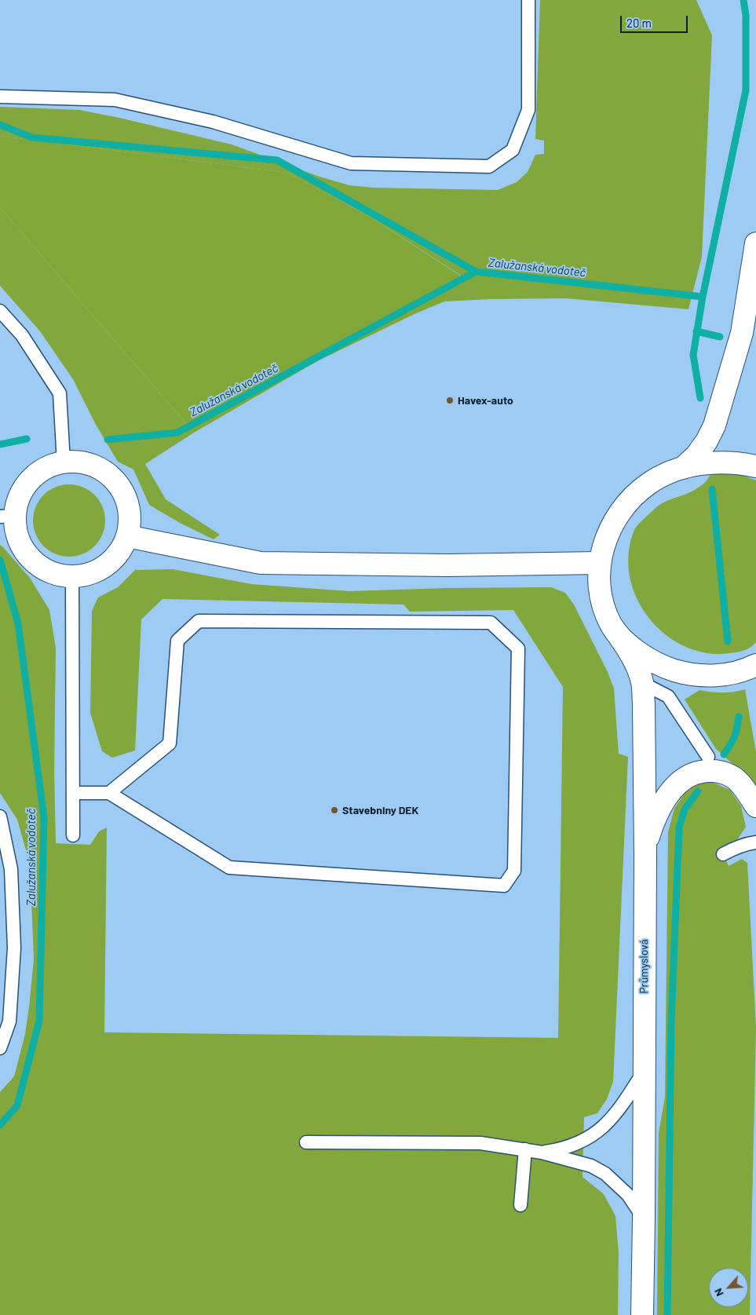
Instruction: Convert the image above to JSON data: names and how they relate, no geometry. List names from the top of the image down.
{
  "streets": {
    "main road": ["Průmyslová"]
  },
  "water": ["Zalužanská vodoteč"],
  "places": ["Havex-auto", "Stavebniny DEK"],
  "scale_bar": "20 m",
  "north": "bottom left"
}
